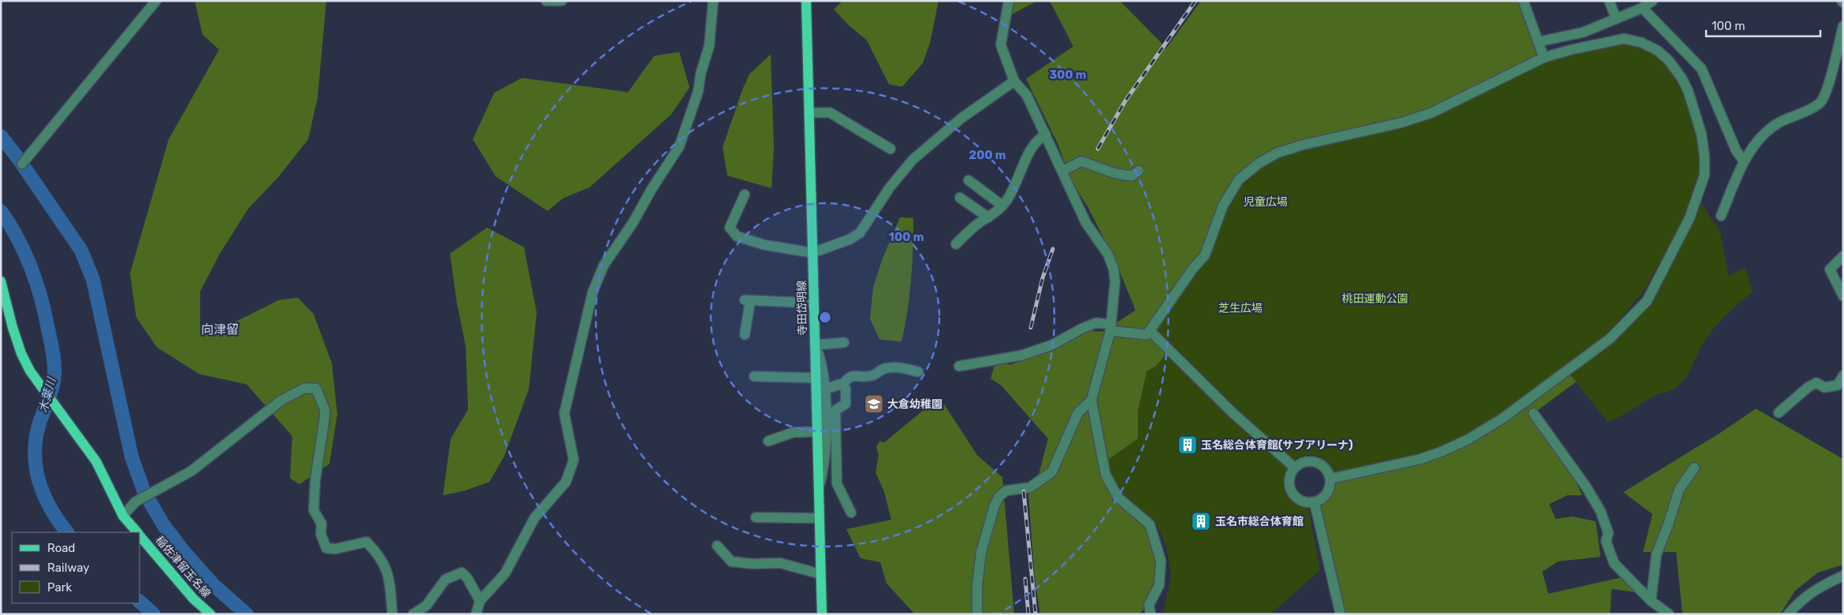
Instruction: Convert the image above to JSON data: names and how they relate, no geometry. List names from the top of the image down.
{
  "streets": {
    "main road": ["寺田岱明線", "稲佐津留玉名線"]
  },
  "districts": ["向津留"],
  "water": ["木葉川"],
  "parks": ["児童広場", "桃田運動公園", "芝生広場"],
  "places": {
    "school or university": ["大倉幼稚園"],
    "building": ["玉名総合体育館(サブアリーナ)", "玉名市総合体育館"]
  },
  "legend": ["Road", "Railway", "Park"],
  "scale_bar": "100 m",
  "rings": ["300 m", "200 m", "100 m"]
}
